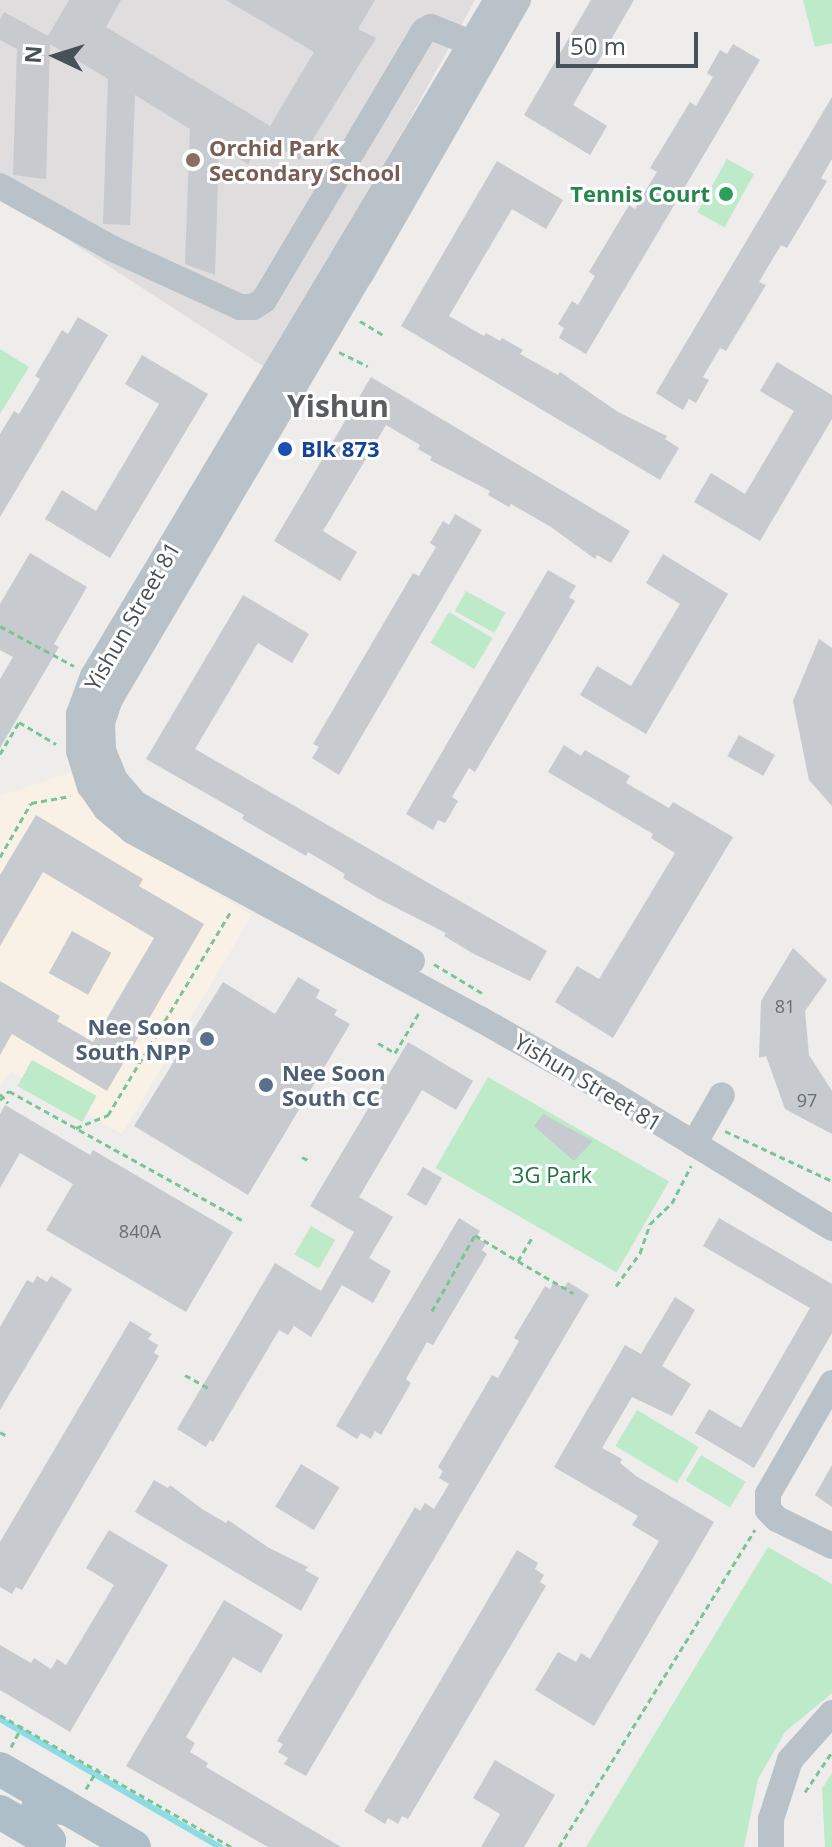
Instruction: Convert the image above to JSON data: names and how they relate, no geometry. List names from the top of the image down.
{
  "streets": {
    "street": ["Yishun Street 81"]
  },
  "districts": ["Yishun"],
  "parks": ["3G Park"],
  "places": [
    "Orchid Park Secondary School",
    "Tennis Court",
    "Blk 873",
    "Nee Soon South NPP",
    "Nee Soon South CC"
  ],
  "house_numbers": ["81", "97", "840A"],
  "scale_bar": "50 m",
  "north": "left"
}
